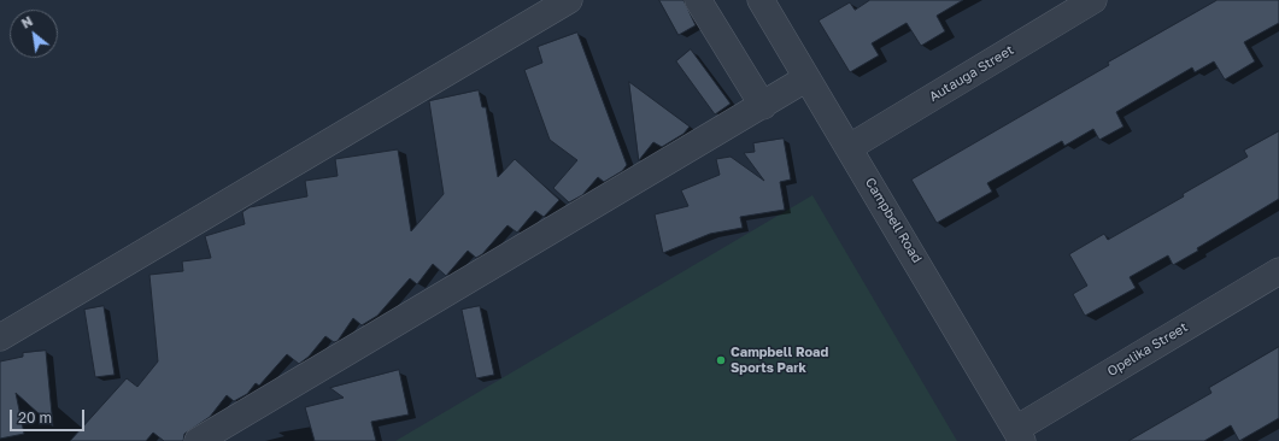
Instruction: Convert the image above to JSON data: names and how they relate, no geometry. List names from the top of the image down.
{
  "streets": {
    "street": ["Autauga Street", "Campbell Road", "Opelika Street"]
  },
  "crossings": [
    ["Autauga Street", "Campbell Road"],
    ["Campbell Road", "Opelika Street"]
  ],
  "places": ["Campbell Road Sports Park"],
  "scale_bar": "20 m",
  "north": "top left"
}
